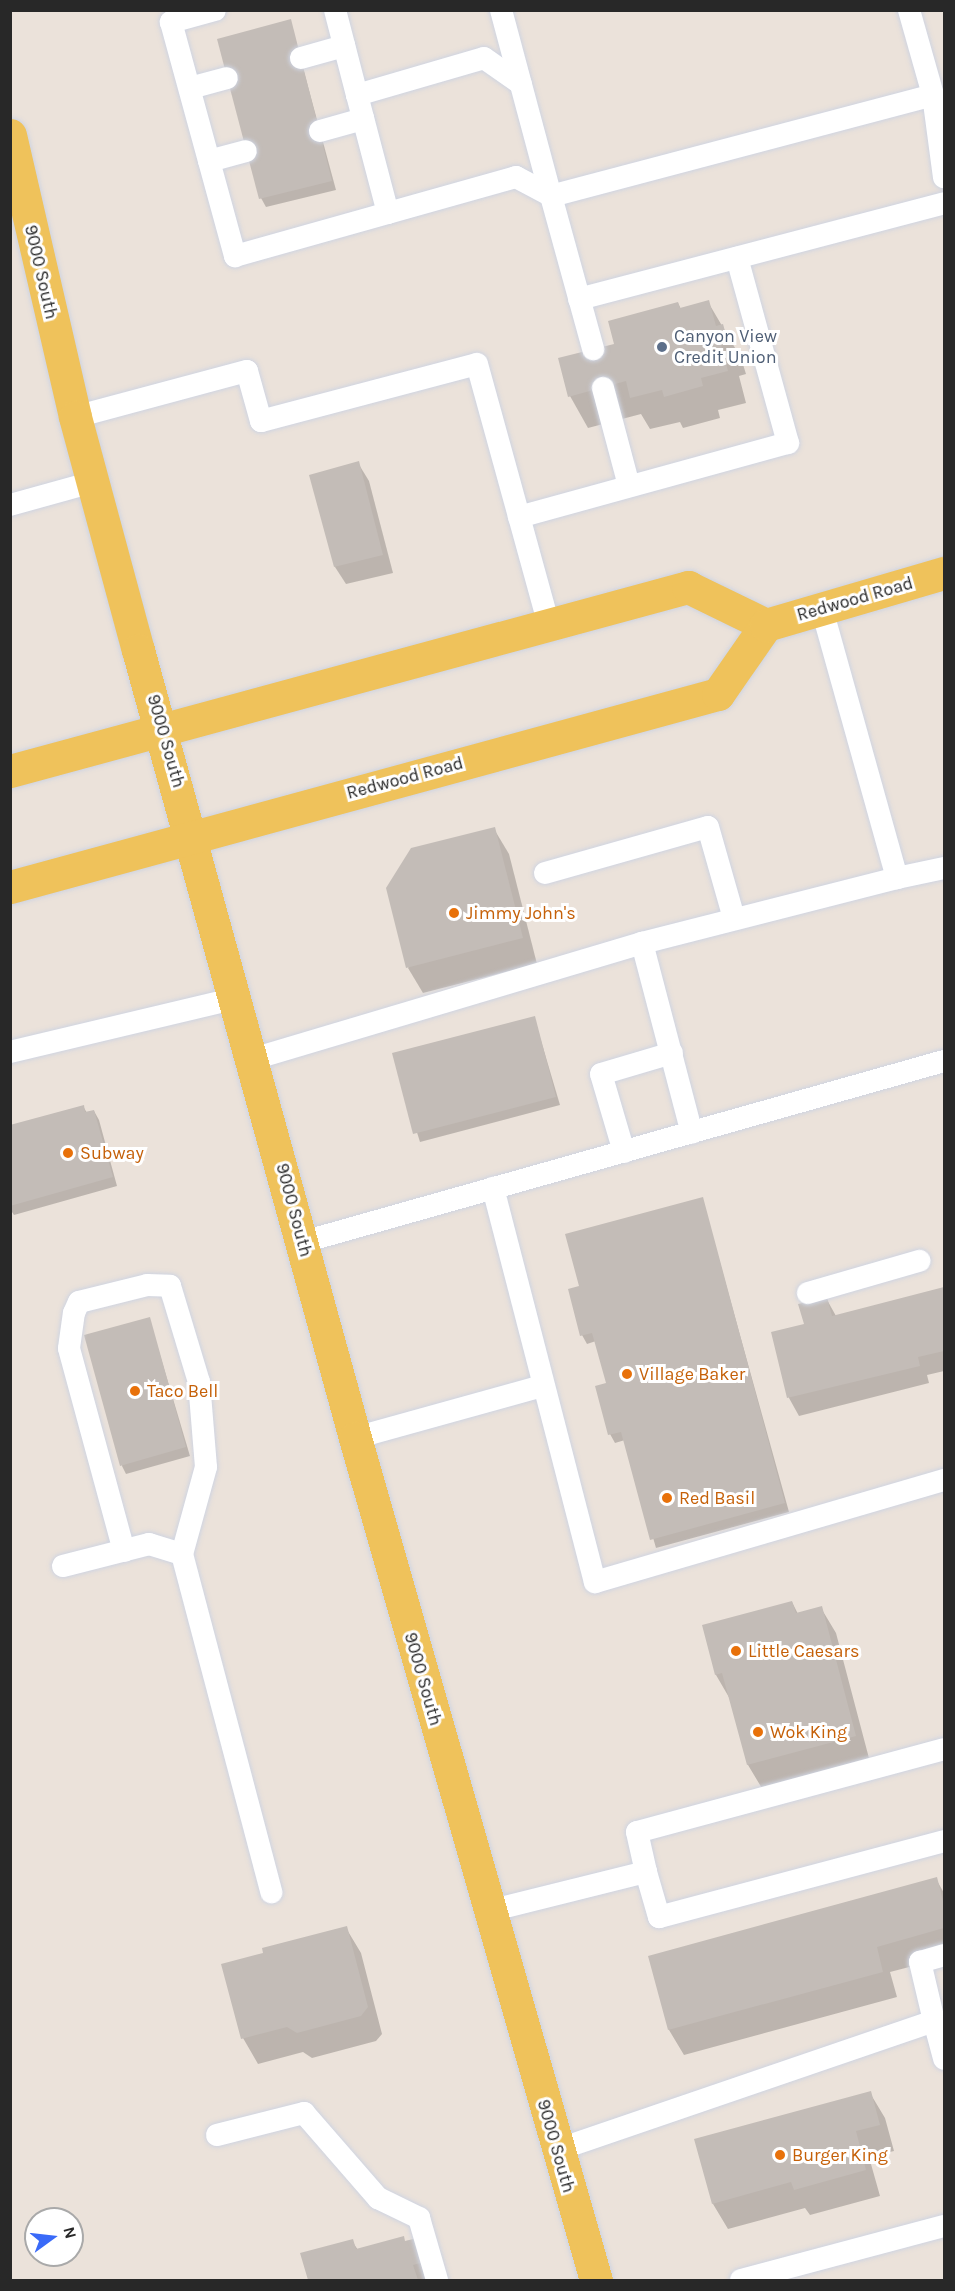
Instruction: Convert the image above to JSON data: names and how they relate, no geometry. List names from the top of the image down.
{
  "streets": {
    "main road": ["9000 South", "Redwood Road"]
  },
  "crossings": [
    ["9000 South", "Redwood Road"]
  ],
  "places": [
    "Canyon View Credit Union",
    "Jimmy John's",
    "Subway",
    "Village Baker",
    "Taco Bell",
    "Red Basil",
    "Little Caesars",
    "Wok King",
    "Burger King"
  ],
  "north": "right"
}
